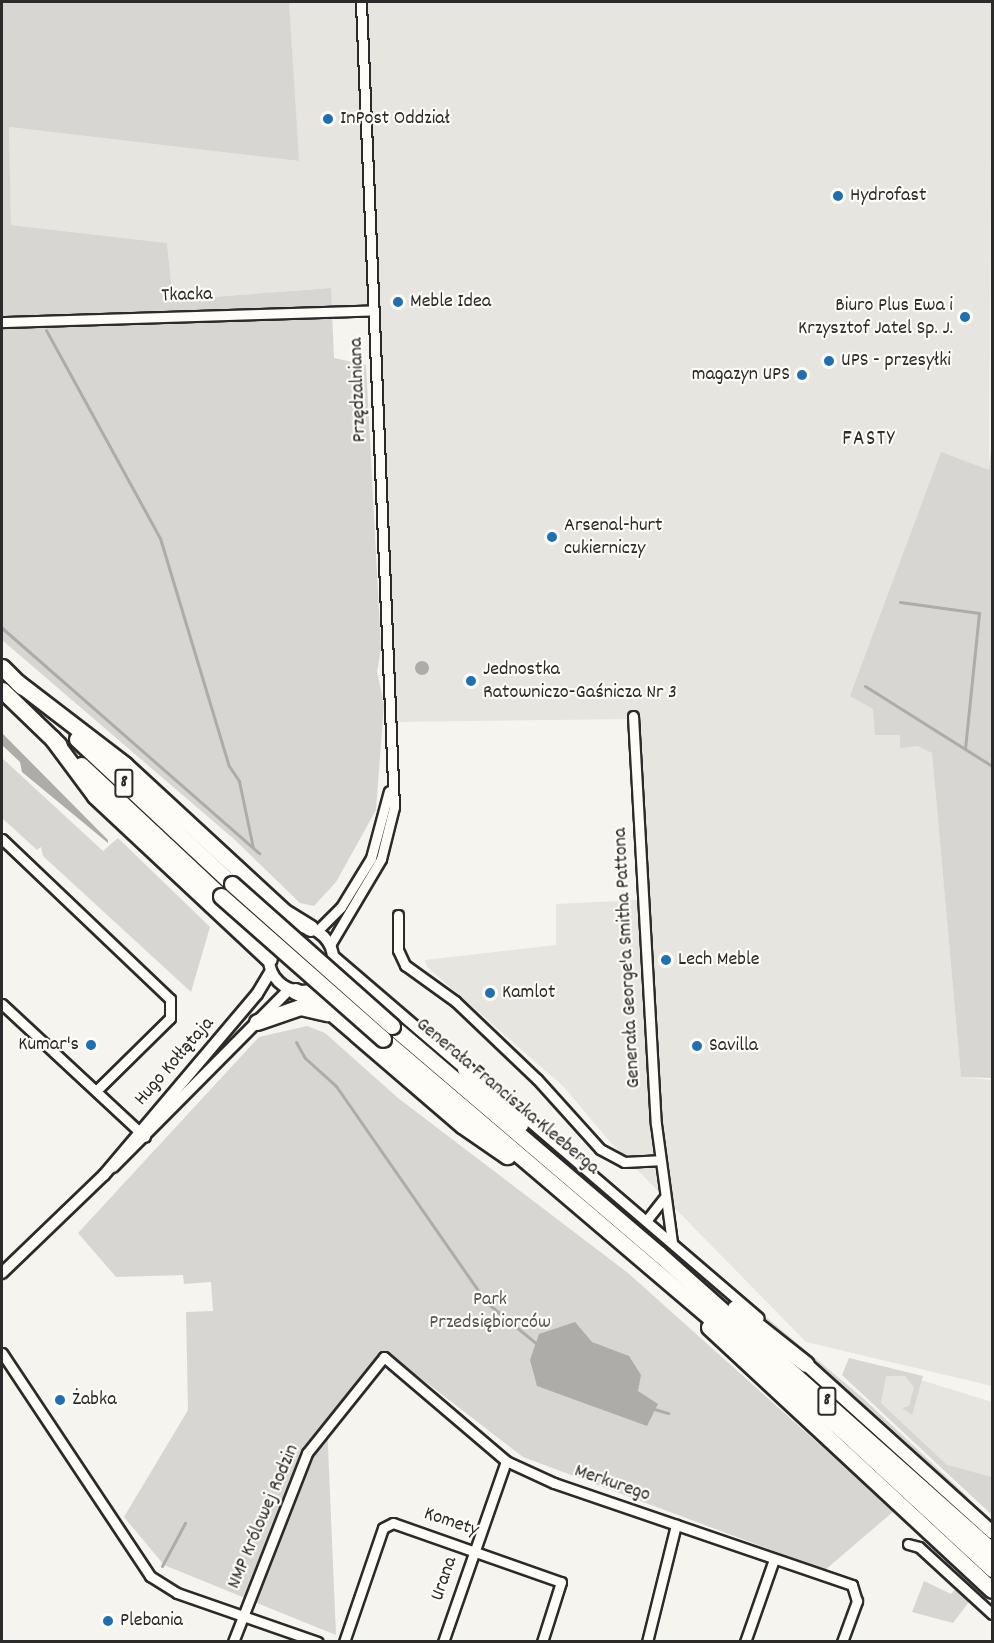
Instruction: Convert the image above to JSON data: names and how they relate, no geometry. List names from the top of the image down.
{
  "streets": {
    "highway": ["8", "Generała Franciszka Kleeberga"],
    "street": [
      "Tkacka",
      "Przędzalniana",
      "Generała George'a Smitha Pattona",
      "Hugo Kołłątaja",
      "Merkurego",
      "NMP Królowej Rodzin",
      "Komety",
      "Urana"
    ]
  },
  "crossings": [
    ["Tkacka", "Przędzalniana"],
    ["Przędzalniana", "Hugo Kołłątaja"],
    ["Merkurego", "NMP Królowej Rodzin"],
    ["Merkurego", "Urana"],
    ["Komety", "Urana"]
  ],
  "districts": ["FASTY"],
  "parks": ["Park Przedsiębiorców"],
  "places": [
    "InPost Oddział",
    "Hydrofast",
    "Meble Idea",
    "Biuro Plus Ewa i Krzysztof Jatel Sp. J.",
    "UPS - przesyłki",
    "magazyn UPS",
    "Arsenal-hurt cukierniczy",
    "Jednostka Ratowniczo-Gaśnicza Nr 3",
    "Lech Meble",
    "Kamlot",
    "Kumar's",
    "Savilla",
    "Żabka",
    "Plebania"
  ]
}
